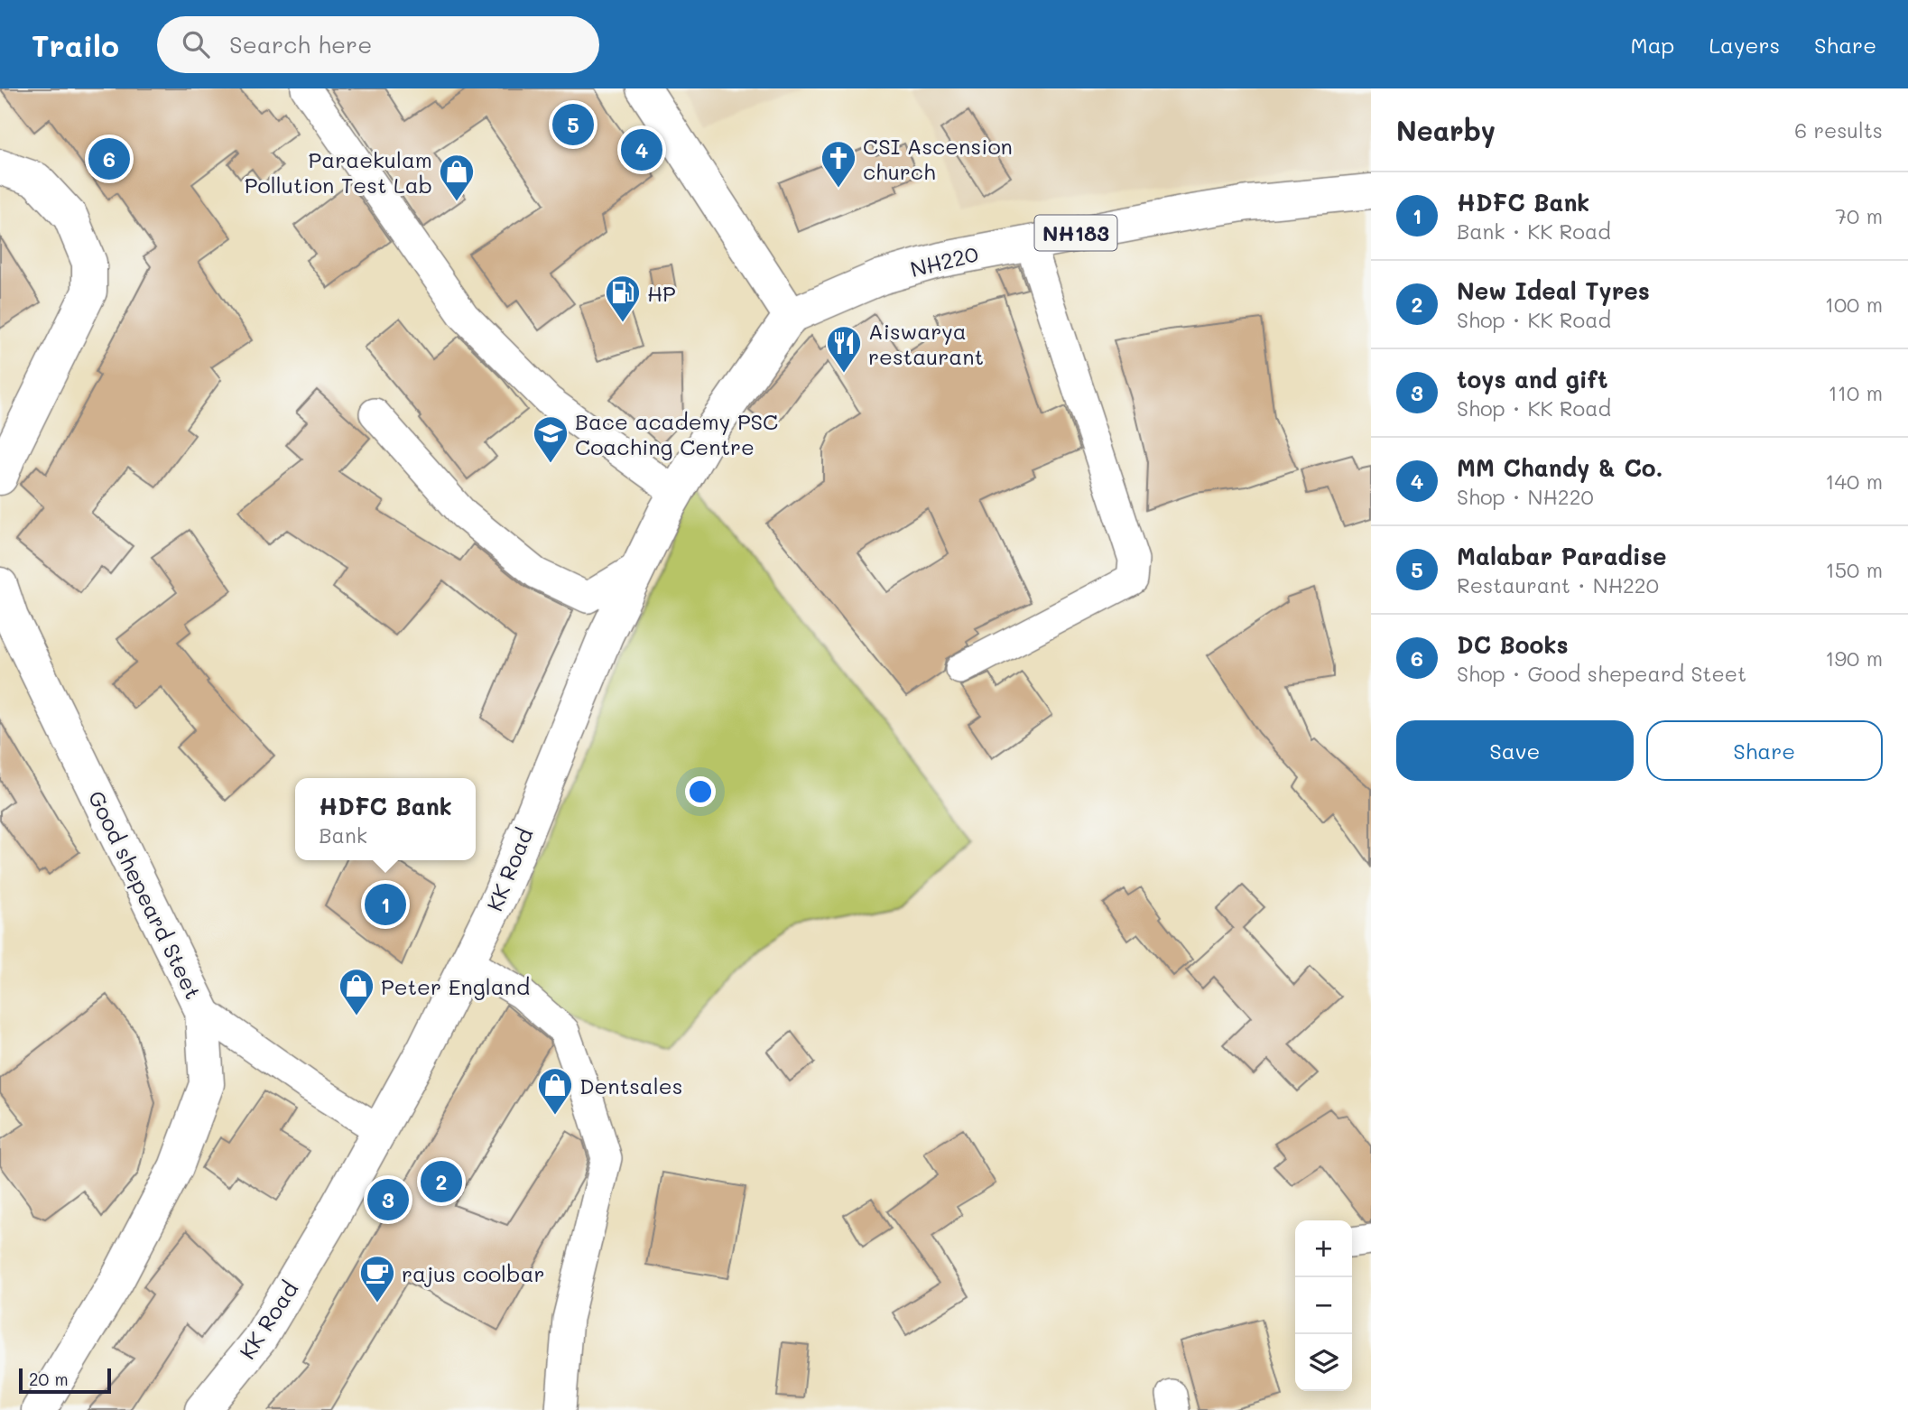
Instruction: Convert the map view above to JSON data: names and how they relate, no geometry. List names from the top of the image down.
{
  "streets": {
    "main road": [
      "NH183",
      "NH220",
      "KK Road",
      "Good shepeard Steet"
    ]
  },
  "crossings": [
    ["NH220", "KK Road"]
  ],
  "places": {
    "church": ["CSI Ascension church"],
    "shop": ["Paraekulam Pollution Test Lab", "Peter England", "Dentsales"],
    "fuel station": ["HP"],
    "restaurant": ["Aiswarya restaurant"],
    "school or university": ["Bace academy PSC Coaching Centre"],
    "cafe": ["rajus coolbar"]
  },
  "scale_bar": "20 m",
  "page": {
    "header": "Trailo",
    "search": "Search here",
    "nav": ["Map", "Layers", "Share"],
    "heading": ["Nearby", "6 results"],
    "pins": [
      "5",
      "4",
      "6",
      "1",
      "2",
      "3"
    ],
    "list": [
      {
        "mark": "1",
        "name": "HDFC Bank",
        "note": "Bank · KK Road",
        "value": "70 m"
      },
      {
        "mark": "2",
        "name": "New Ideal Tyres",
        "note": "Shop · KK Road",
        "value": "100 m"
      },
      {
        "mark": "3",
        "name": "toys and gift",
        "note": "Shop · KK Road",
        "value": "110 m"
      },
      {
        "mark": "4",
        "name": "MM Chandy & Co.",
        "note": "Shop · NH220",
        "value": "140 m"
      },
      {
        "mark": "5",
        "name": "Malabar Paradise",
        "note": "Restaurant · NH220",
        "value": "150 m"
      },
      {
        "mark": "6",
        "name": "DC Books",
        "note": "Shop · Good shepeard Steet",
        "value": "190 m"
      }
    ],
    "buttons": ["Save", "Share"],
    "popup": ["HDFC Bank", "Bank"],
    "map_buttons": ["+", "−"],
    "scale": "20 m"
  }
}
